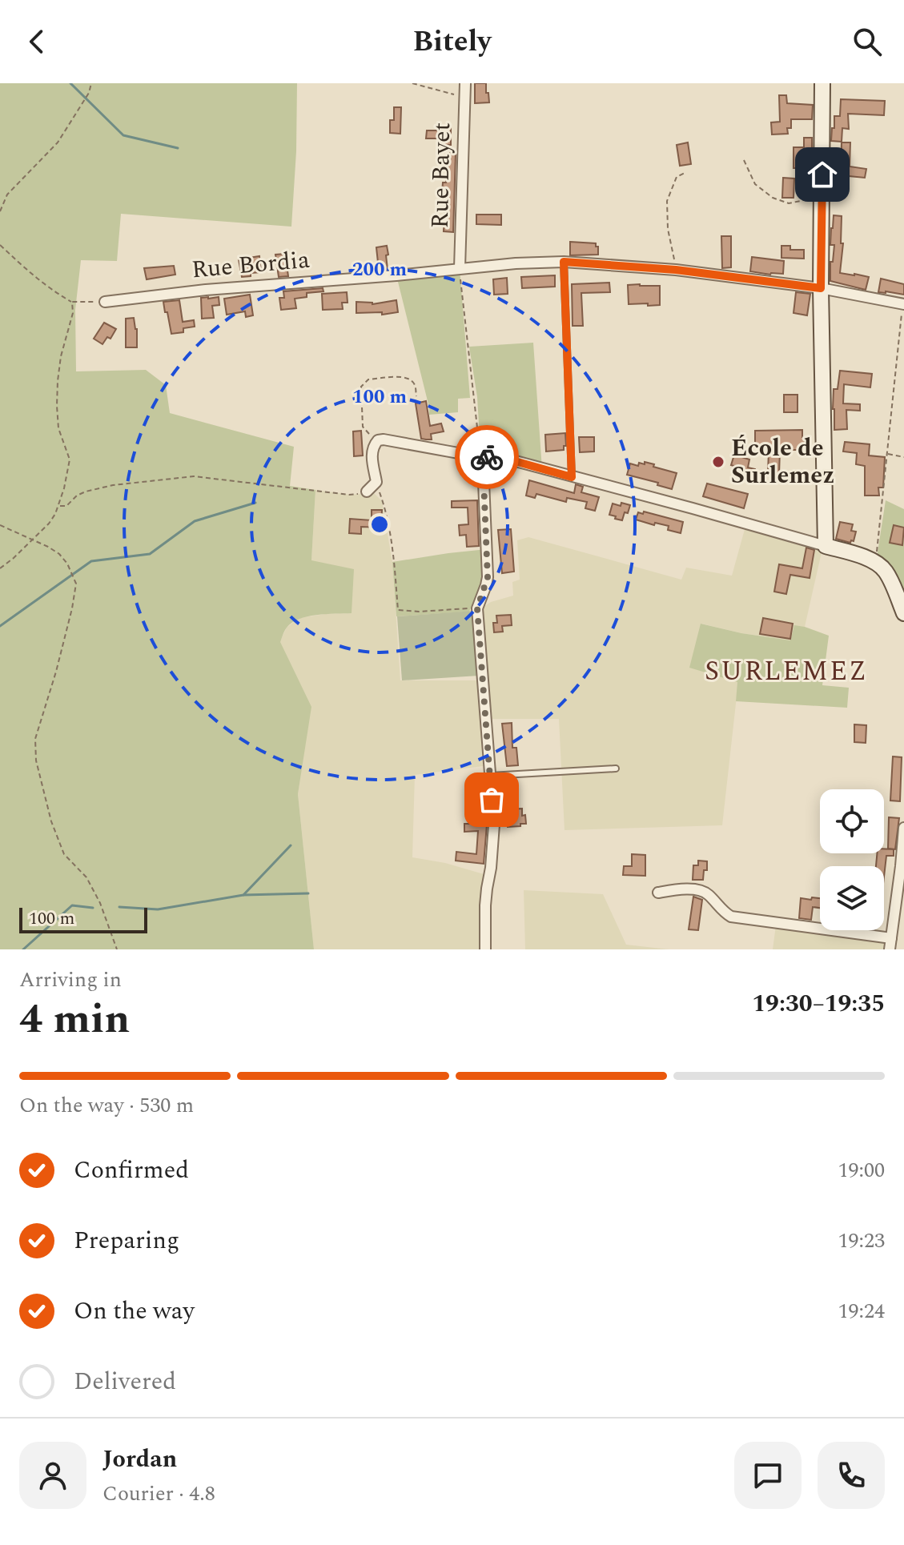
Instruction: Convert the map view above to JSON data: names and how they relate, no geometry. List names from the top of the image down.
{
  "streets": {
    "street": ["Rue Bayet", "Rue Bordia"]
  },
  "crossings": [
    ["Rue Bayet", "Rue Bordia"]
  ],
  "districts": ["SURLEMEZ"],
  "places": ["École de Surlemez"],
  "scale_bar": "100 m",
  "page": {
    "header": "Bitely",
    "scale": "100 m",
    "heading": ["4 min", "Arriving in", "19:30–19:35"],
    "panel": ["Jordan", "Courier · 4.8"],
    "bar": "On the way · 530 m",
    "list": [
      ["Confirmed", "19:00"],
      ["Preparing", "19:23"],
      ["On the way", "19:24"],
      "Delivered"
    ]
  },
  "rings": ["200 m", "100 m"]
}
